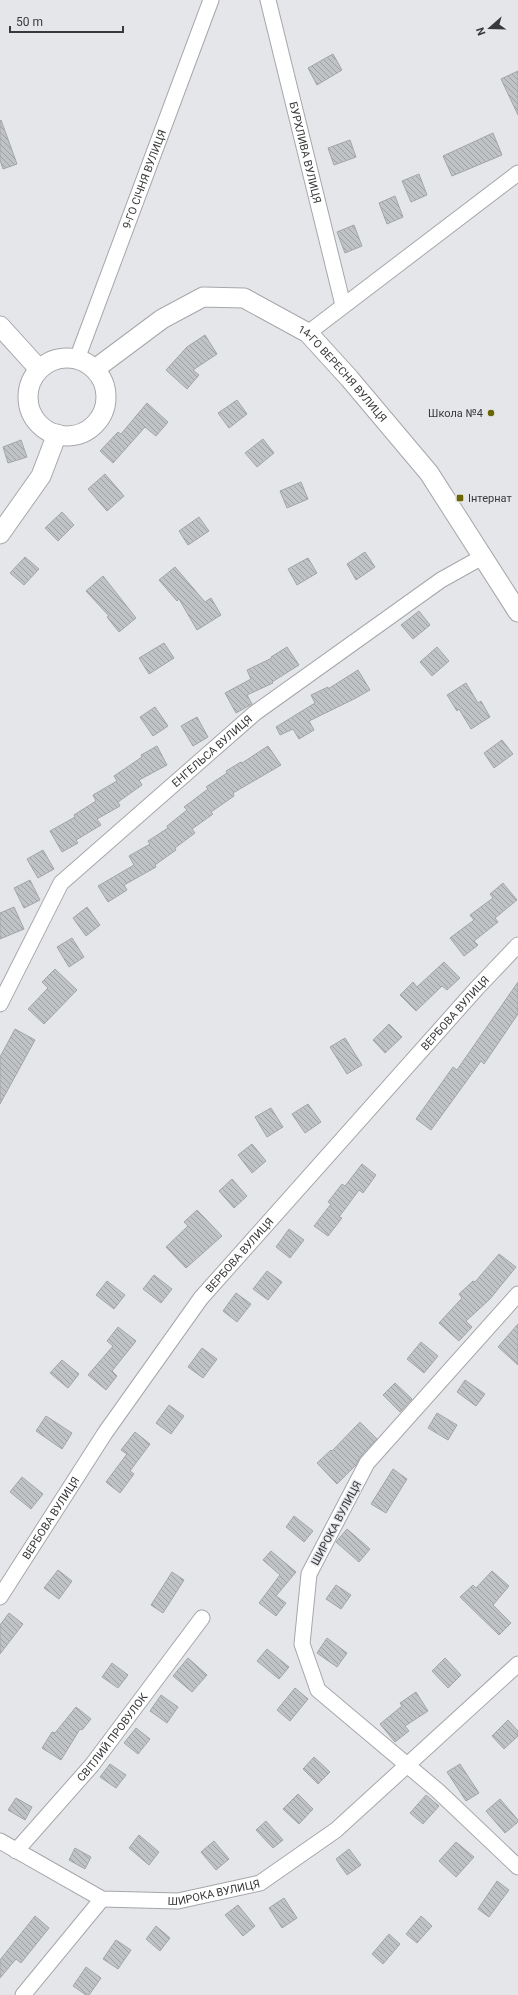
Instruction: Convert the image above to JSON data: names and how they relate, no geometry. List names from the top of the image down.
{
  "streets": {
    "street": [
      "БУРХЛИВА ВУЛИЦЯ",
      "9-ГО СІЧНЯ ВУЛИЦЯ",
      "14-ГО ВЕРЕСНЯ ВУЛИЦЯ",
      "ЕНГЕЛЬСА ВУЛИЦЯ",
      "ВЕРБОВА ВУЛИЦЯ",
      "ШИРОКА ВУЛИЦЯ",
      "СВІТЛИЙ ПРОВУЛОК"
    ]
  },
  "crossings": [
    ["9-ГО СІЧНЯ ВУЛИЦЯ", "14-ГО ВЕРЕСНЯ ВУЛИЦЯ"],
    ["14-ГО ВЕРЕСНЯ ВУЛИЦЯ", "ЕНГЕЛЬСА ВУЛИЦЯ"]
  ],
  "places": {
    "other": ["Школа №4"],
    "transit": ["Інтернат"]
  },
  "scale_bar": "50 m",
  "north": "left"
}
